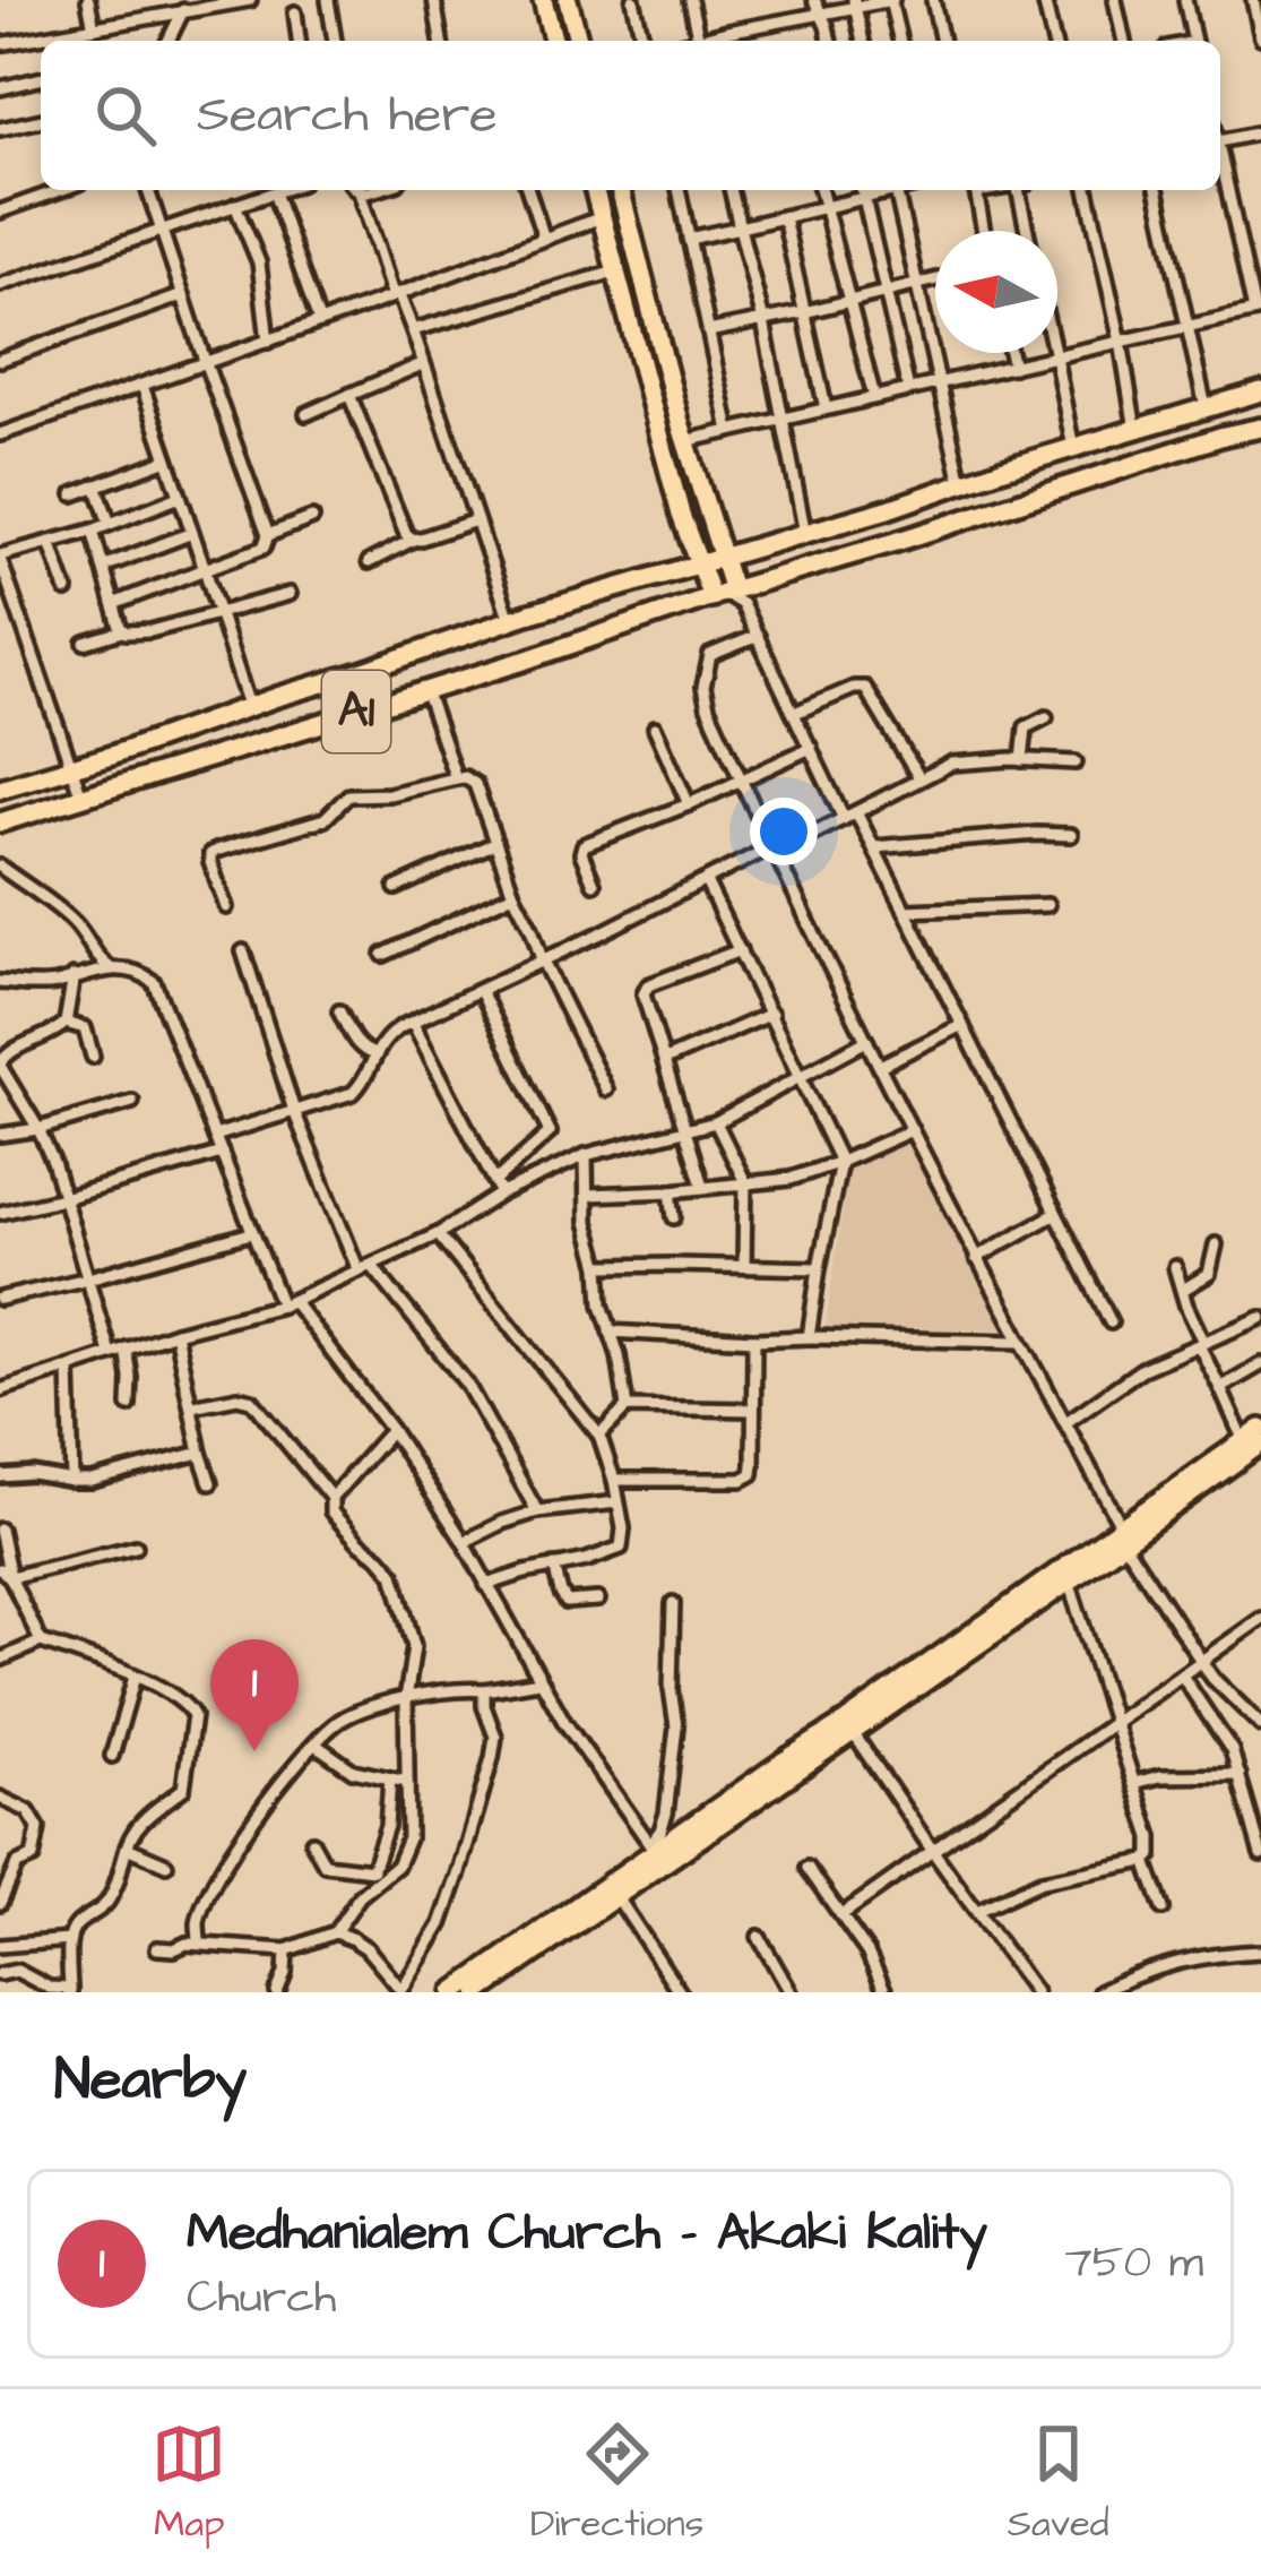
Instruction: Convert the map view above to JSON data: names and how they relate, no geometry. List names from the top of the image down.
{
  "streets": {
    "main road": ["A1"]
  },
  "north": "left",
  "page": {
    "search": "Search here",
    "pins": "1",
    "heading": "Nearby",
    "list": [
      {
        "mark": "1",
        "name": "Medhanialem Church - Akaki Kality",
        "note": "Church",
        "value": "750 m"
      }
    ],
    "nav": ["Map", "Directions", "Saved"]
  }
}
